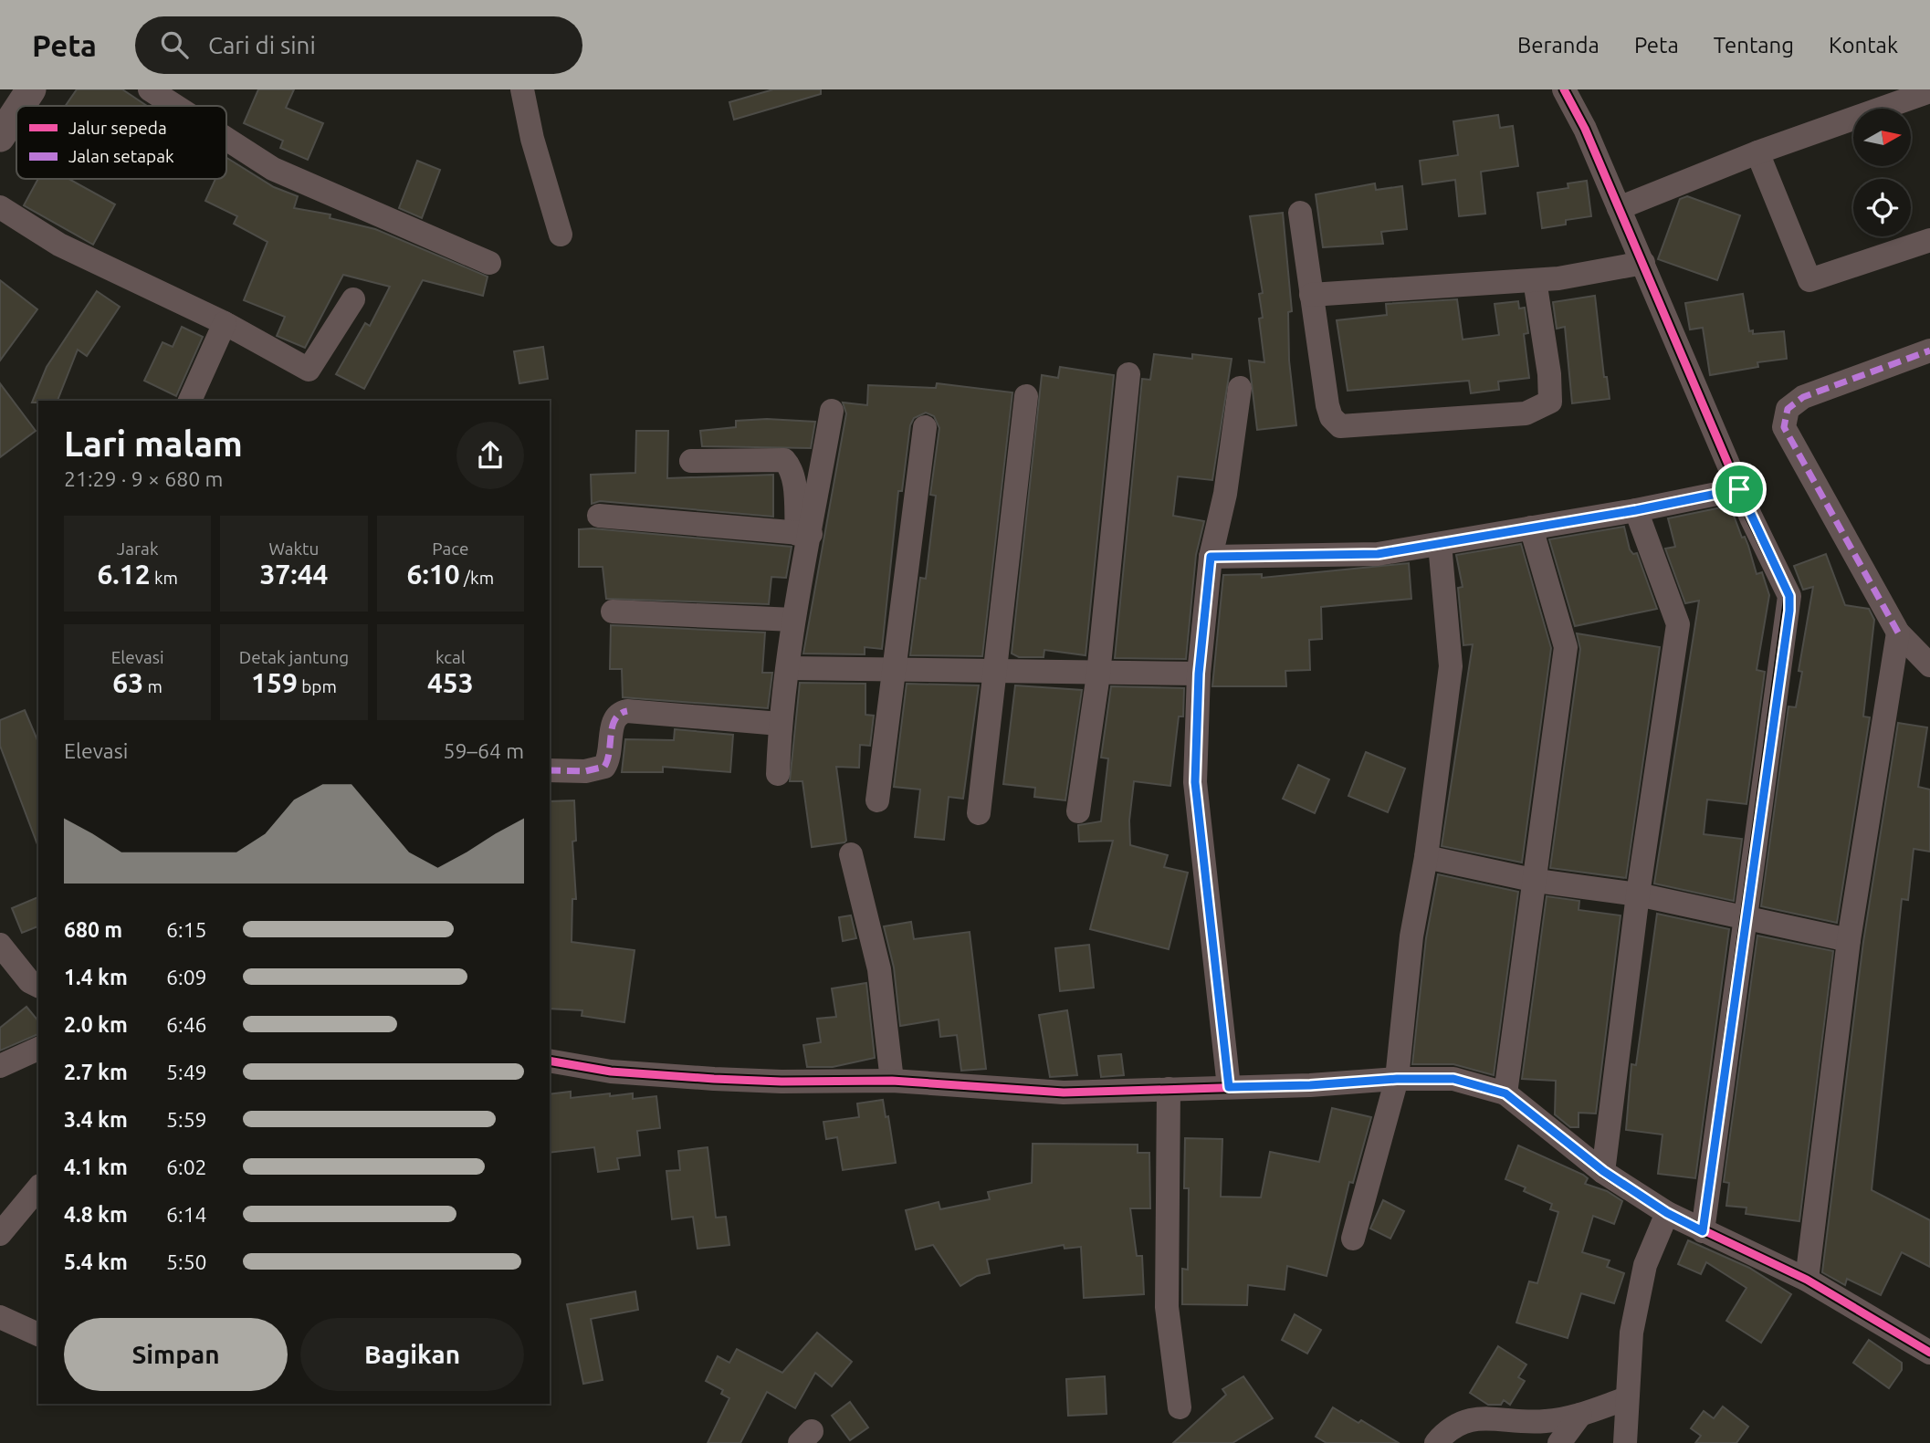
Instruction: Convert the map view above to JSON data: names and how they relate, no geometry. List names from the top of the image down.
{
  "legend": ["Jalur sepeda", "Jalan setapak"],
  "north": "right",
  "page": {
    "header": "Peta",
    "search": "Cari di sini",
    "nav": [
      "Beranda",
      "Peta",
      "Tentang",
      "Kontak"
    ],
    "heading": ["Lari malam", "21:29 · 9 × 680 m"],
    "stats": [
      ["Jarak", "6.12 km"],
      ["Waktu", "37:44"],
      ["Pace", "6:10 /km"],
      ["Elevasi", "63 m"],
      ["Detak jantung", "159 bpm"],
      ["kcal", "453"]
    ],
    "chart": ["Elevasi", "59–64 m"],
    "list": [
      {
        "name": "680 m",
        "note": "6:15"
      },
      {
        "name": "1.4 km",
        "note": "6:09"
      },
      {
        "name": "2.0 km",
        "note": "6:46"
      },
      {
        "name": "2.7 km",
        "note": "5:49"
      },
      {
        "name": "3.4 km",
        "note": "5:59"
      },
      {
        "name": "4.1 km",
        "note": "6:02"
      },
      {
        "name": "4.8 km",
        "note": "6:14"
      },
      {
        "name": "5.4 km",
        "note": "5:50"
      }
    ],
    "buttons": ["Simpan", "Bagikan"]
  }
}
